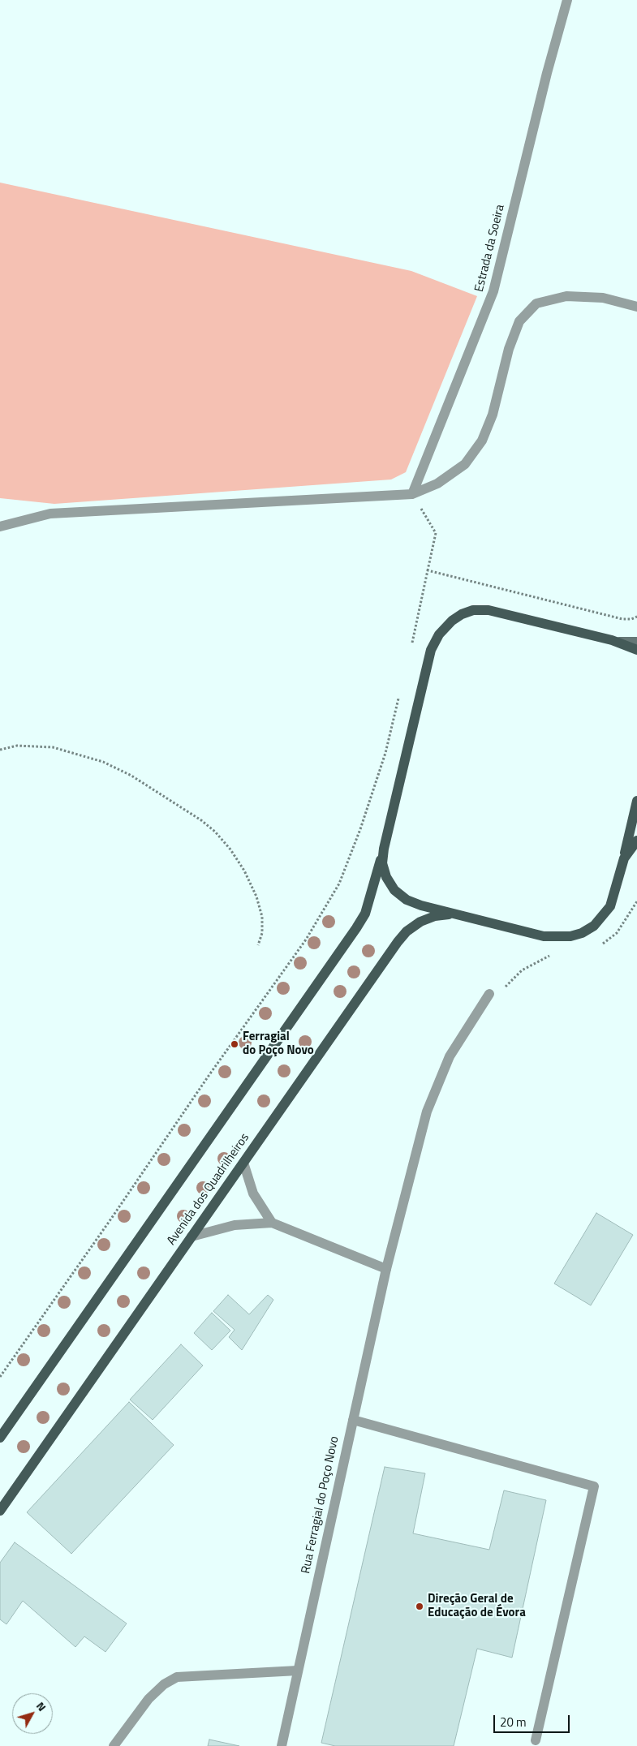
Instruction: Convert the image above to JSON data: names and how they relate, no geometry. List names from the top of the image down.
{
  "streets": {
    "main road": ["Avenida dos Quadrilheiros"],
    "street": ["Estrada da Soeira", "Rua Ferragial do Poço Novo"]
  },
  "places": ["Ferragial do Poço Novo", "Direção Geral de Educação de Évora"],
  "scale_bar": "20 m",
  "north": "top right"
}
